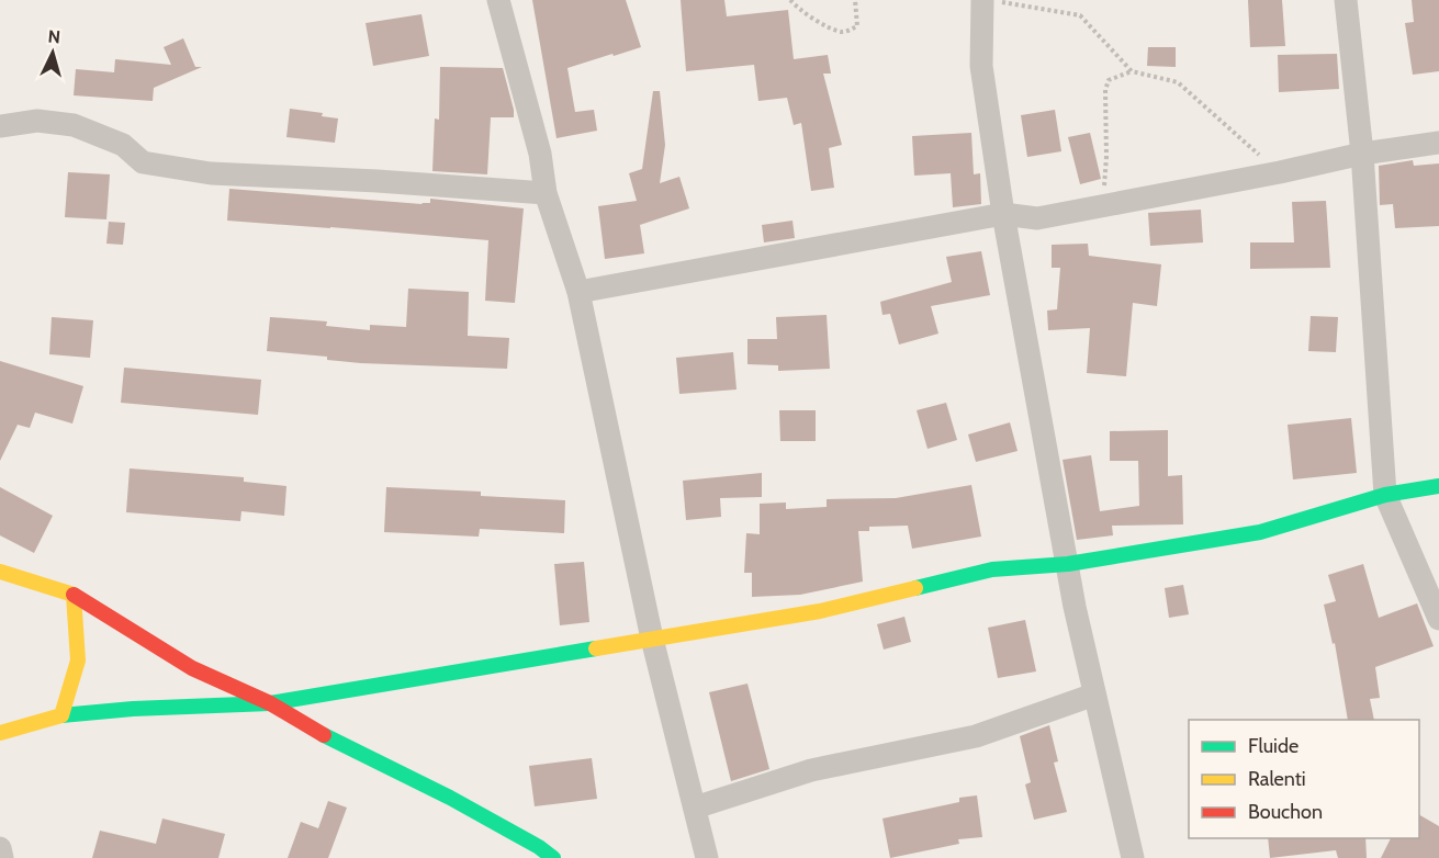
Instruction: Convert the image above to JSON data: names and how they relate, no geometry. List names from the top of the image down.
{
  "legend": ["Fluide", "Ralenti", "Bouchon"],
  "north": "top"
}
